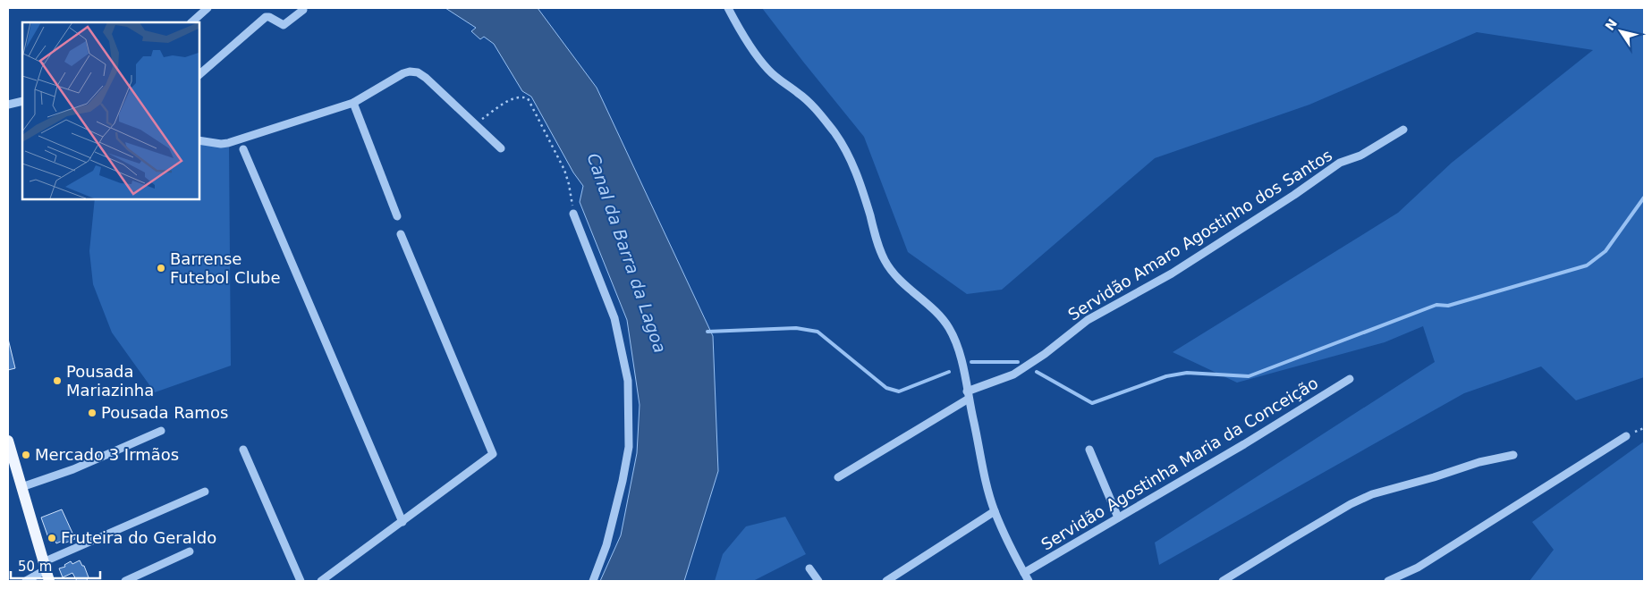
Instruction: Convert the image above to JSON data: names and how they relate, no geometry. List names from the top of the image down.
{
  "streets": {
    "street": ["Servidão Amaro Agostinho dos Santos", "Servidão Agostinha Maria da Conceição"]
  },
  "water": ["Canal da Barra da Lagoa"],
  "places": [
    "Barrense Futebol Clube",
    "Pousada Mariazinha",
    "Pousada Ramos",
    "Mercado 3 Irmãos",
    "Fruteira do Geraldo"
  ],
  "scale_bar": "50 m",
  "north": "top left"
}
